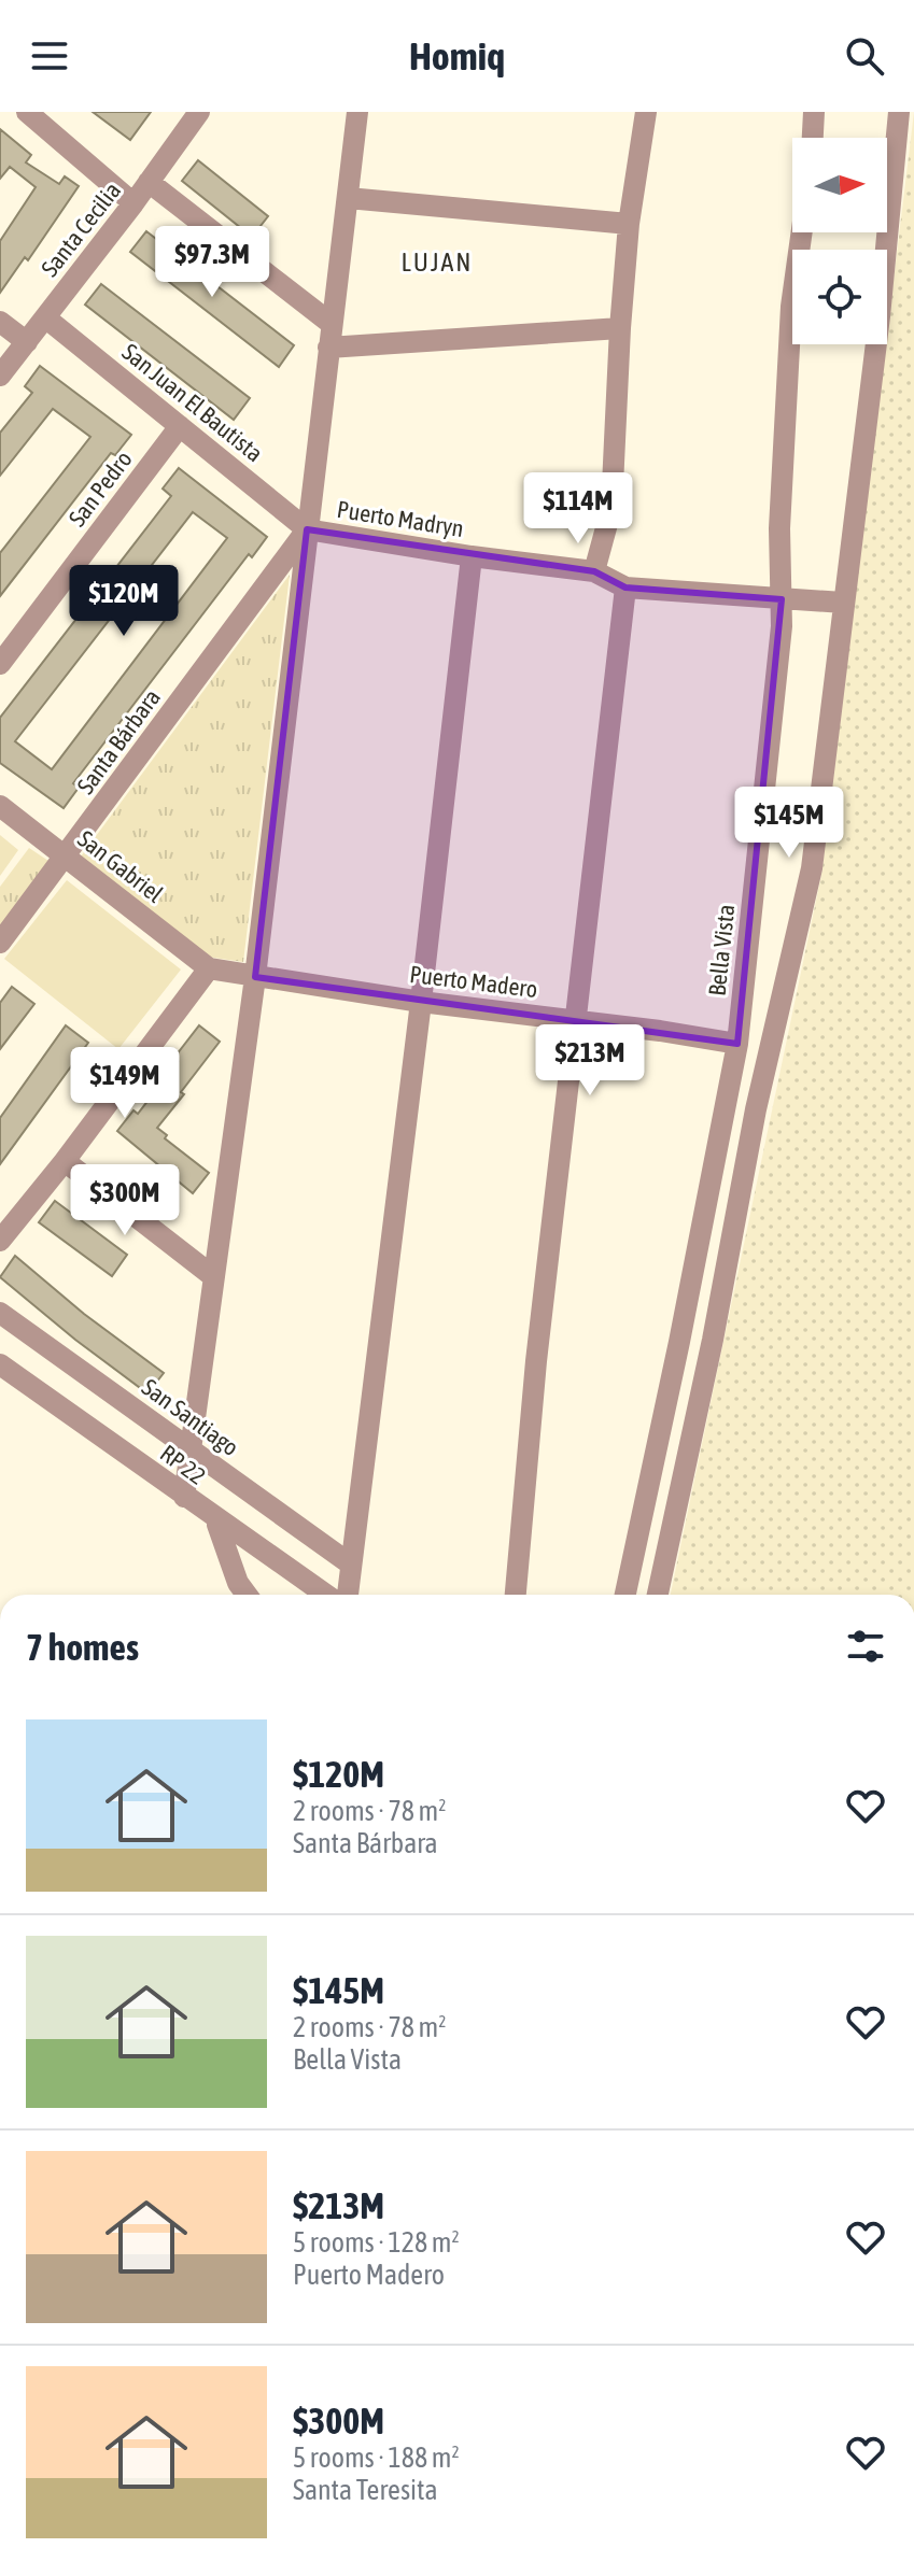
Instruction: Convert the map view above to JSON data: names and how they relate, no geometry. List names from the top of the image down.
{
  "streets": {
    "street": [
      "Santa Cecilia",
      "San Juan El Bautista",
      "San Pedro",
      "Puerto Madryn",
      "Santa Bárbara",
      "San Gabriel",
      "Bella Vista",
      "Puerto Madero",
      "San Santiago",
      "RP 22"
    ]
  },
  "crossings": [
    ["Santa Cecilia", "San Juan El Bautista"],
    ["San Juan El Bautista", "San Pedro"],
    ["San Juan El Bautista", "Puerto Madryn"],
    ["San Juan El Bautista", "Santa Bárbara"],
    ["Puerto Madryn", "Santa Bárbara"],
    ["Puerto Madryn", "Bella Vista"],
    ["Santa Bárbara", "San Gabriel"],
    ["San Gabriel", "Puerto Madero"],
    ["Bella Vista", "Puerto Madero"]
  ],
  "districts": ["LUJAN"],
  "north": "right",
  "page": {
    "header": "Homiq",
    "price": [
      "$97.3M",
      "$114M",
      "$120M",
      "$145M",
      "$213M",
      "$149M",
      "$300M"
    ],
    "heading": "7 homes",
    "list": [
      {
        "name": "$120M",
        "note": "2 rooms · 78 m² · Santa Bárbara"
      },
      {
        "name": "$145M",
        "note": "2 rooms · 78 m² · Bella Vista"
      },
      {
        "name": "$213M",
        "note": "5 rooms · 128 m² · Puerto Madero"
      },
      {
        "name": "$300M",
        "note": "5 rooms · 188 m² · Santa Teresita"
      }
    ]
  }
}
